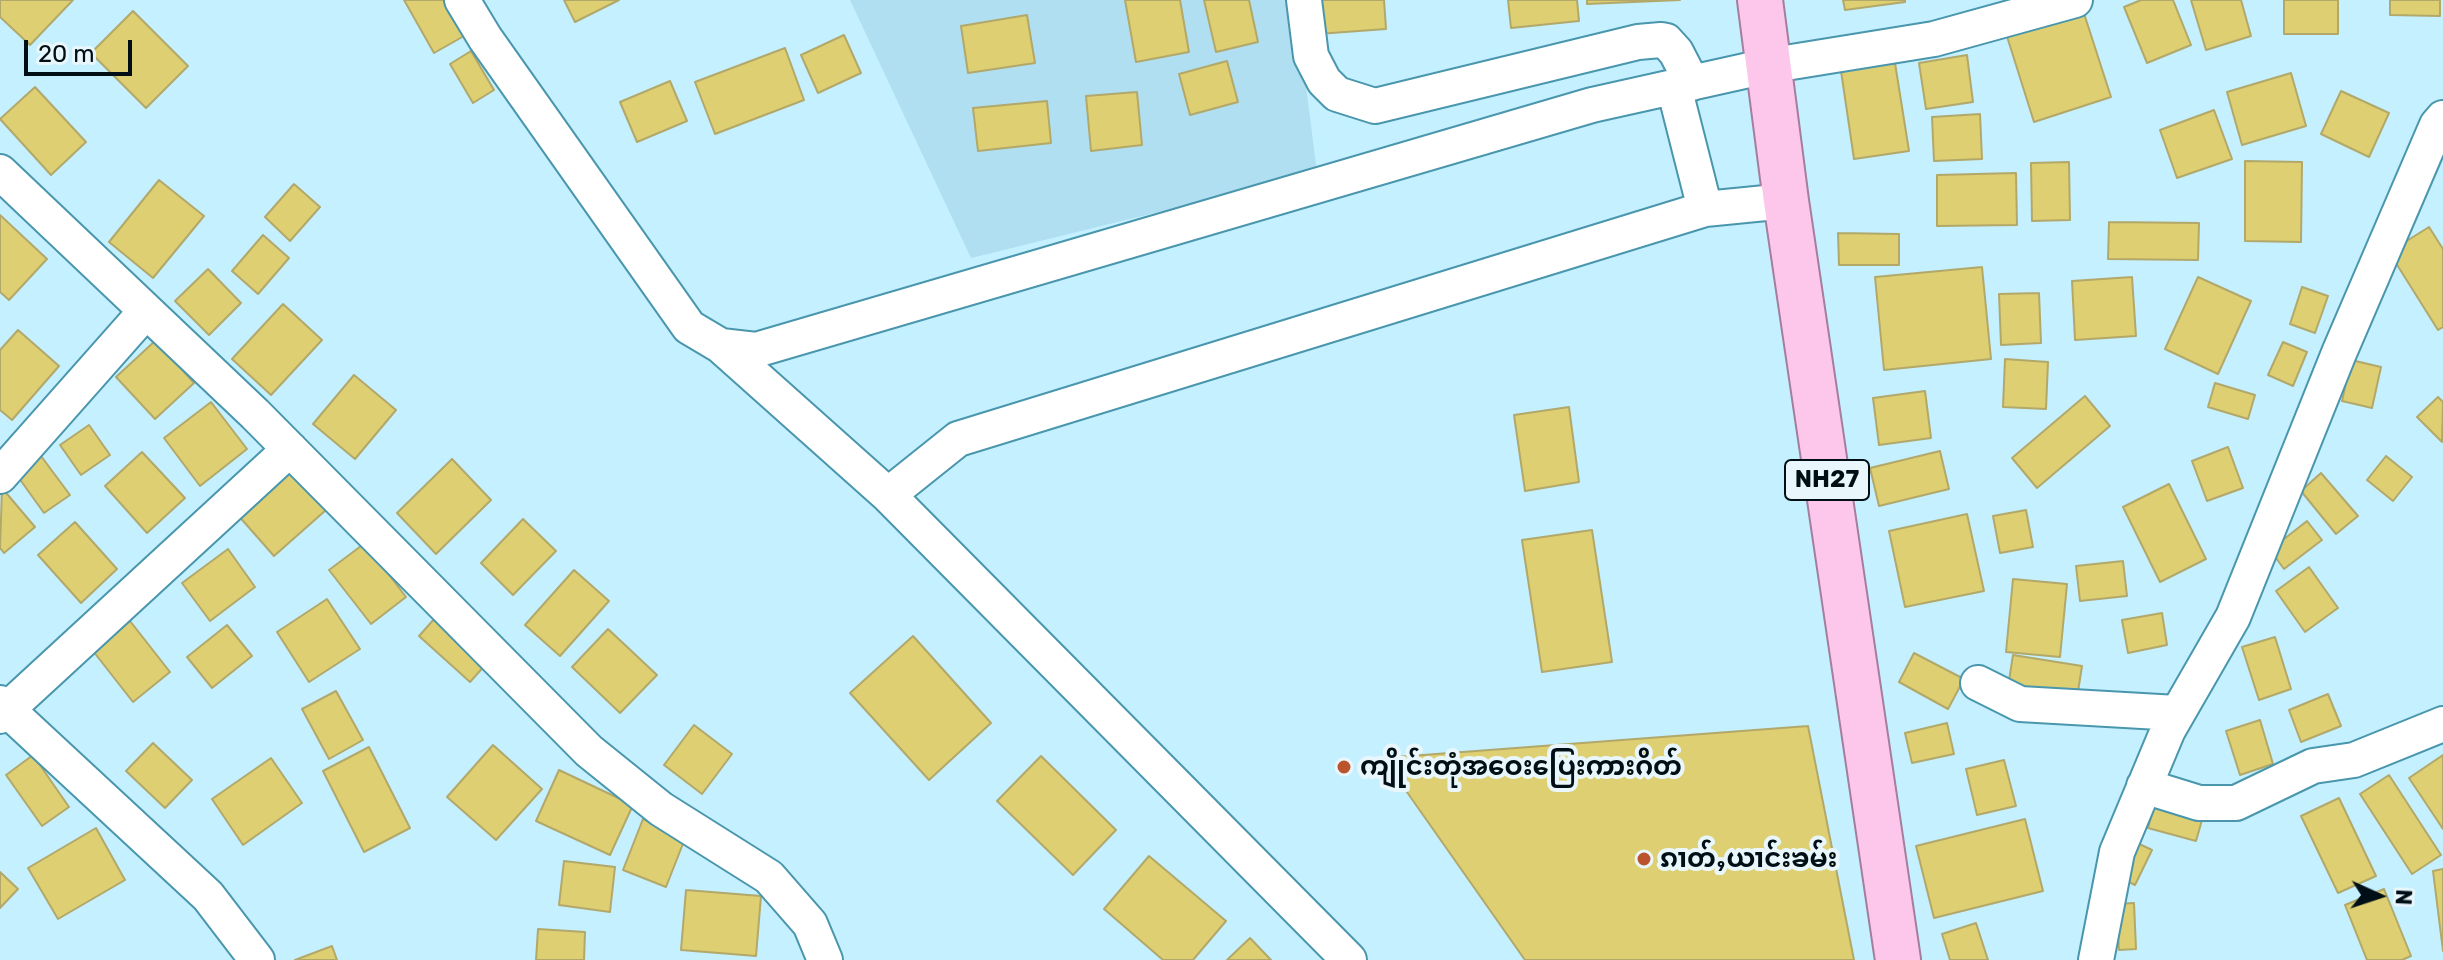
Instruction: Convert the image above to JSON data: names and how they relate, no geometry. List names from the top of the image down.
{
  "streets": {
    "highway": ["NH27"]
  },
  "places": ["ကျိုင်းတုံအဝေးပြေးကားဂိတ်", "ၵၢတ်ႇယၢင်းၶမ်း"],
  "scale_bar": "20 m",
  "north": "right"
}
